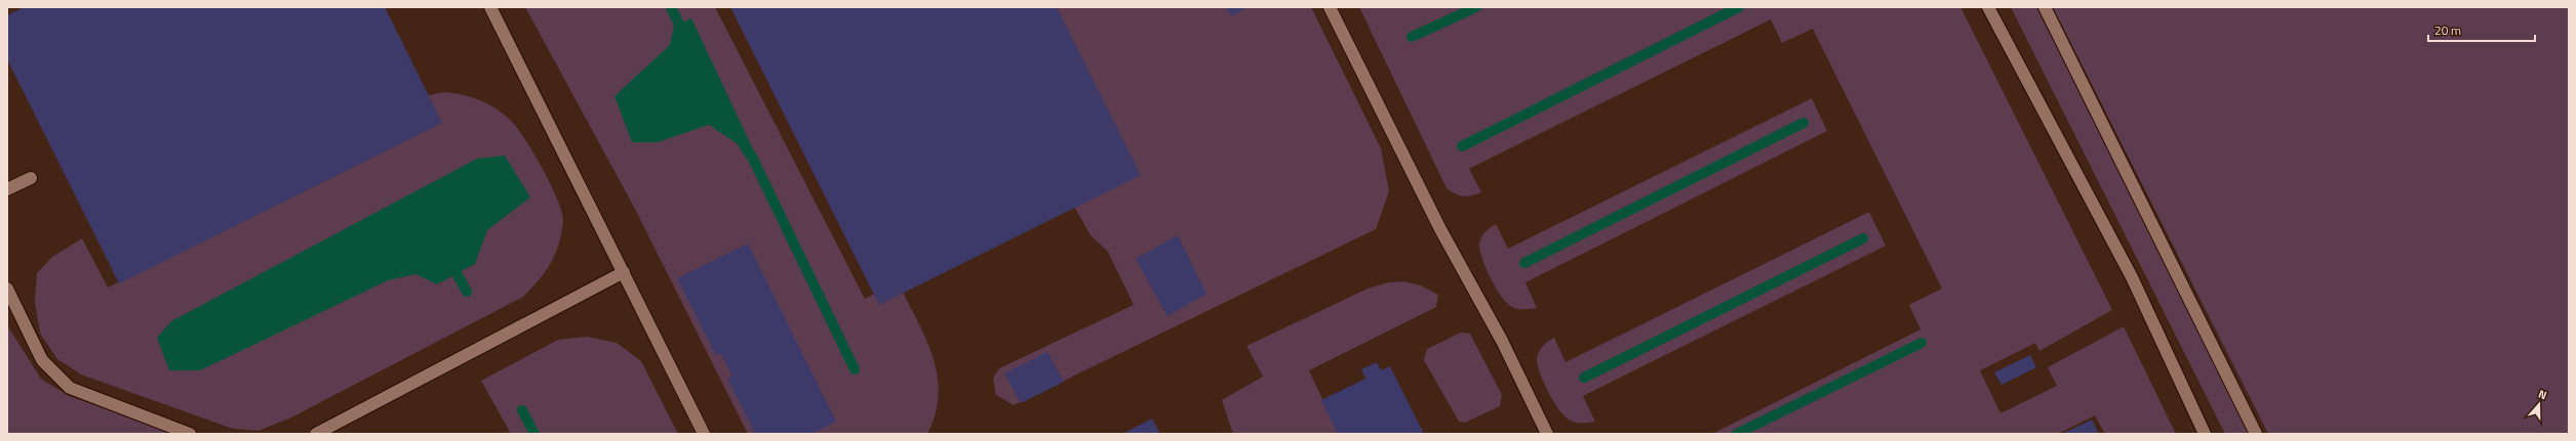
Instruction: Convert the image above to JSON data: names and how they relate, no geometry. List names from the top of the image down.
{
  "scale_bar": "20 m",
  "north": "top"
}
